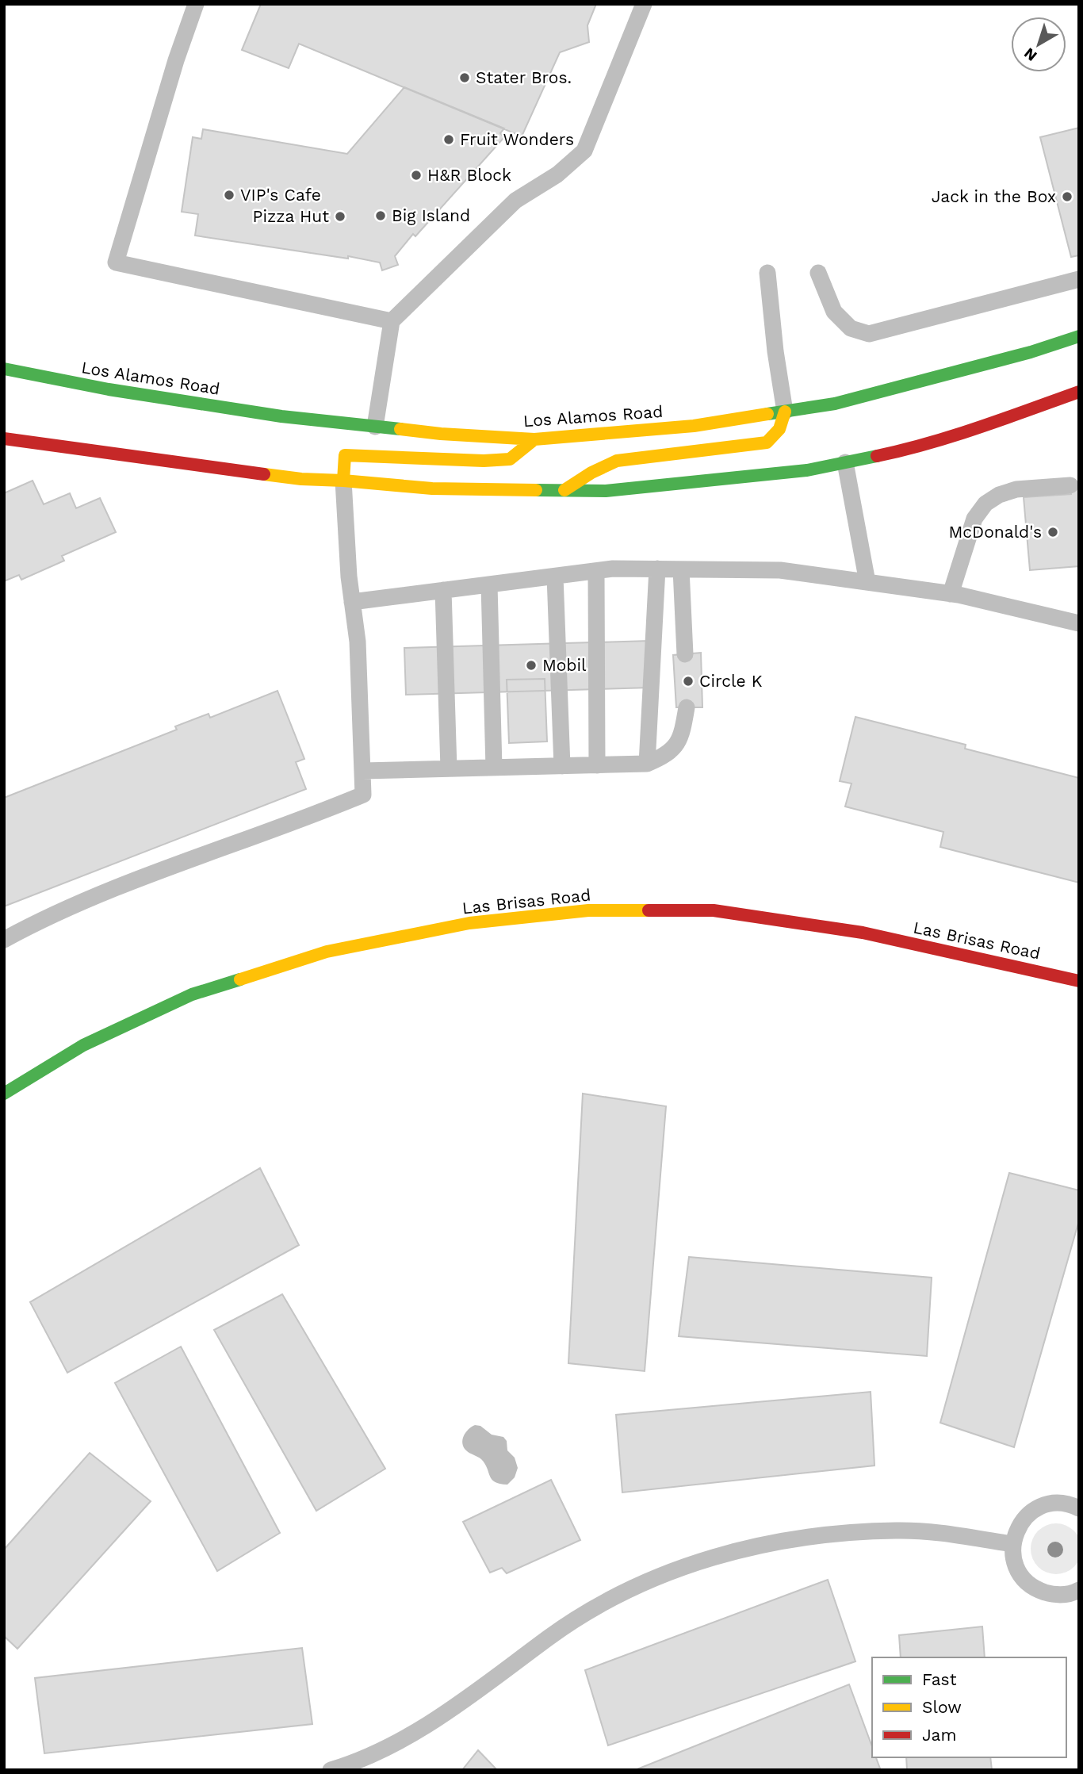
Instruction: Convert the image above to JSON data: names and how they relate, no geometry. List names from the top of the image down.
{
  "streets": {
    "main road": ["Los Alamos Road", "Las Brisas Road"]
  },
  "places": [
    "Stater Bros.",
    "Fruit Wonders",
    "H&R Block",
    "VIP's Cafe",
    "Jack in the Box",
    "Big Island",
    "Pizza Hut",
    "McDonald's",
    "Mobil",
    "Circle K"
  ],
  "legend": ["Fast", "Slow", "Jam"],
  "north": "bottom left"
}
